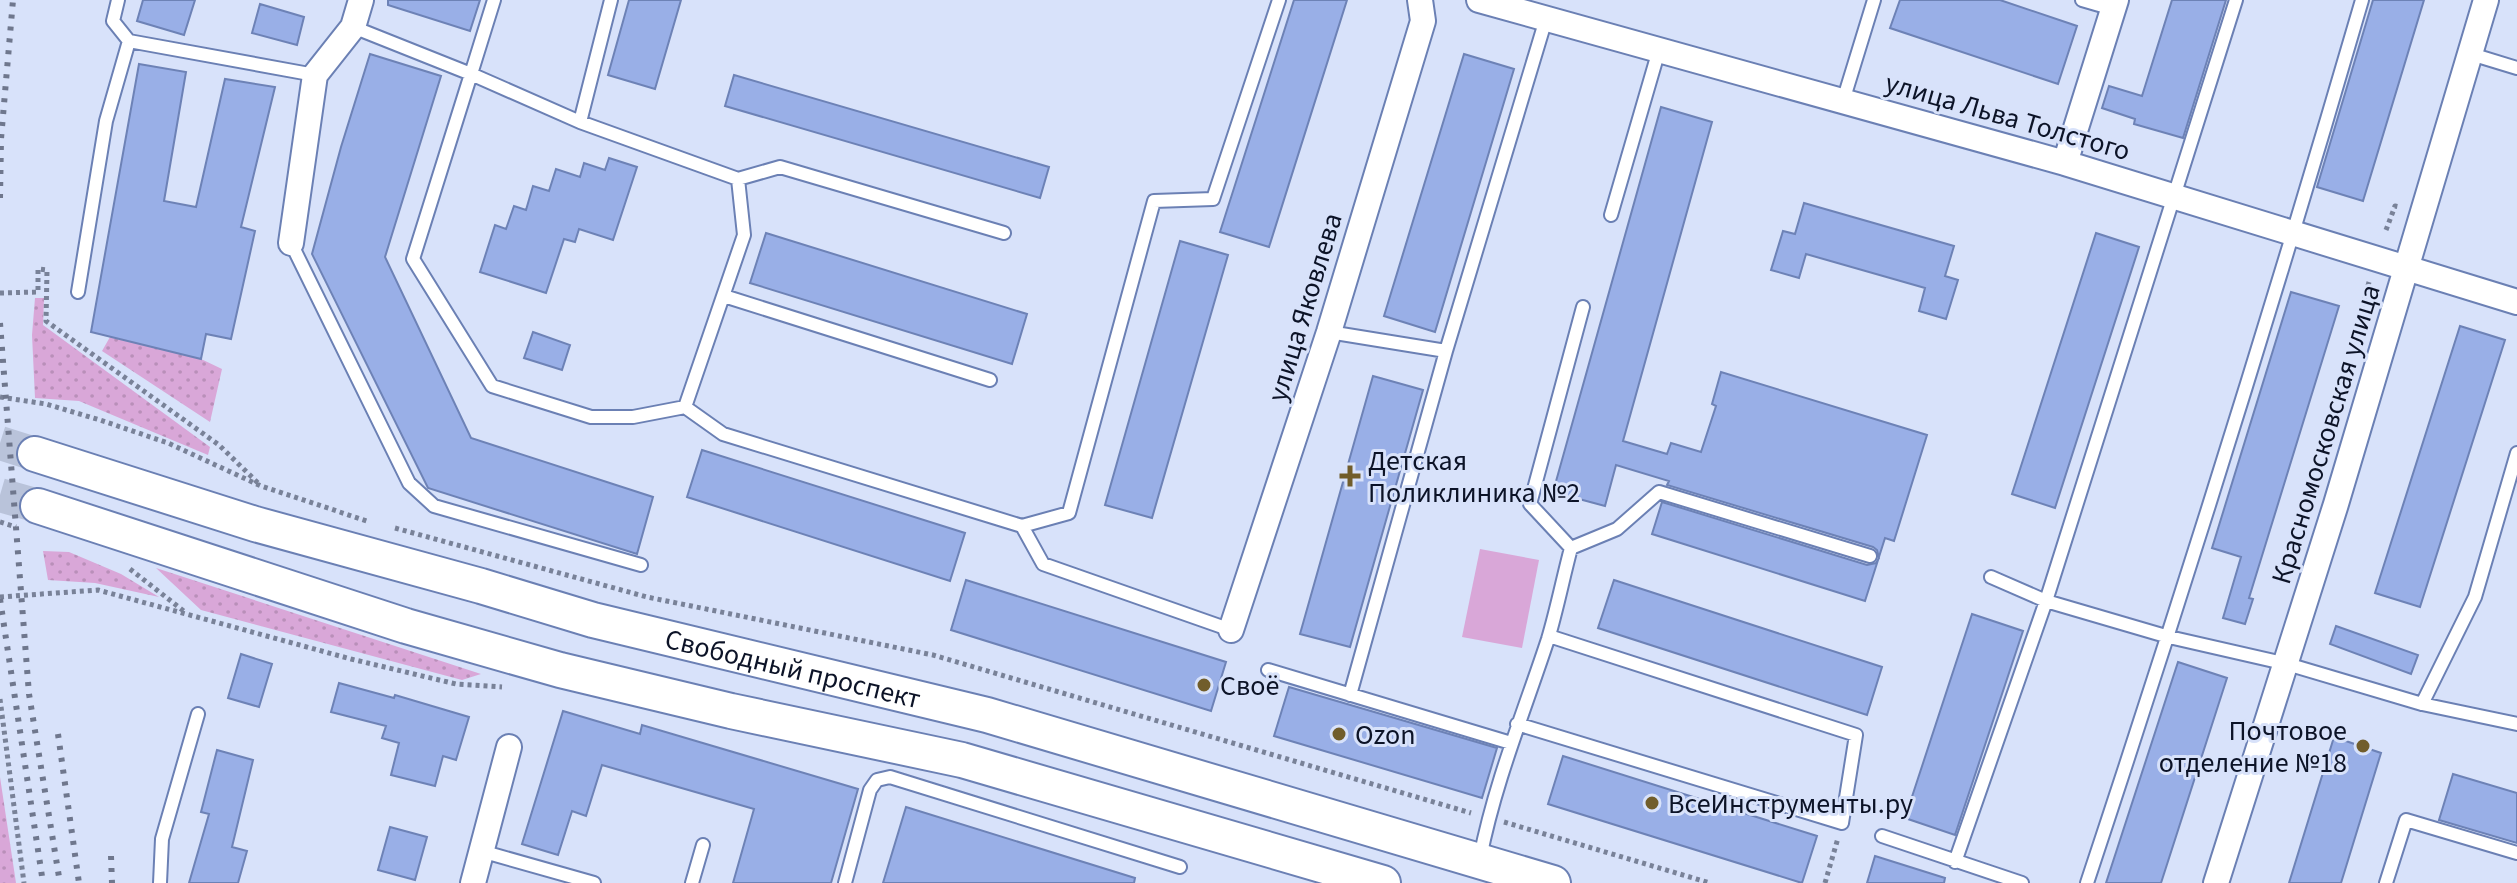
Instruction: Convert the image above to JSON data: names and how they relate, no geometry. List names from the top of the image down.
{
  "streets": {
    "main road": ["Свободный проспект"],
    "street": ["улица Льва Толстого", "улица Яковлева", "Красномосковская улица"]
  },
  "crossings": [
    ["улица Льва Толстого", "Красномосковская улица"]
  ],
  "places": {
    "health": ["Детская Поликлиника №2"],
    "other": [
      "Своё",
      "Ozon",
      "Почтовое отделение №18",
      "ВсеИнструменты.ру"
    ]
  }
}
